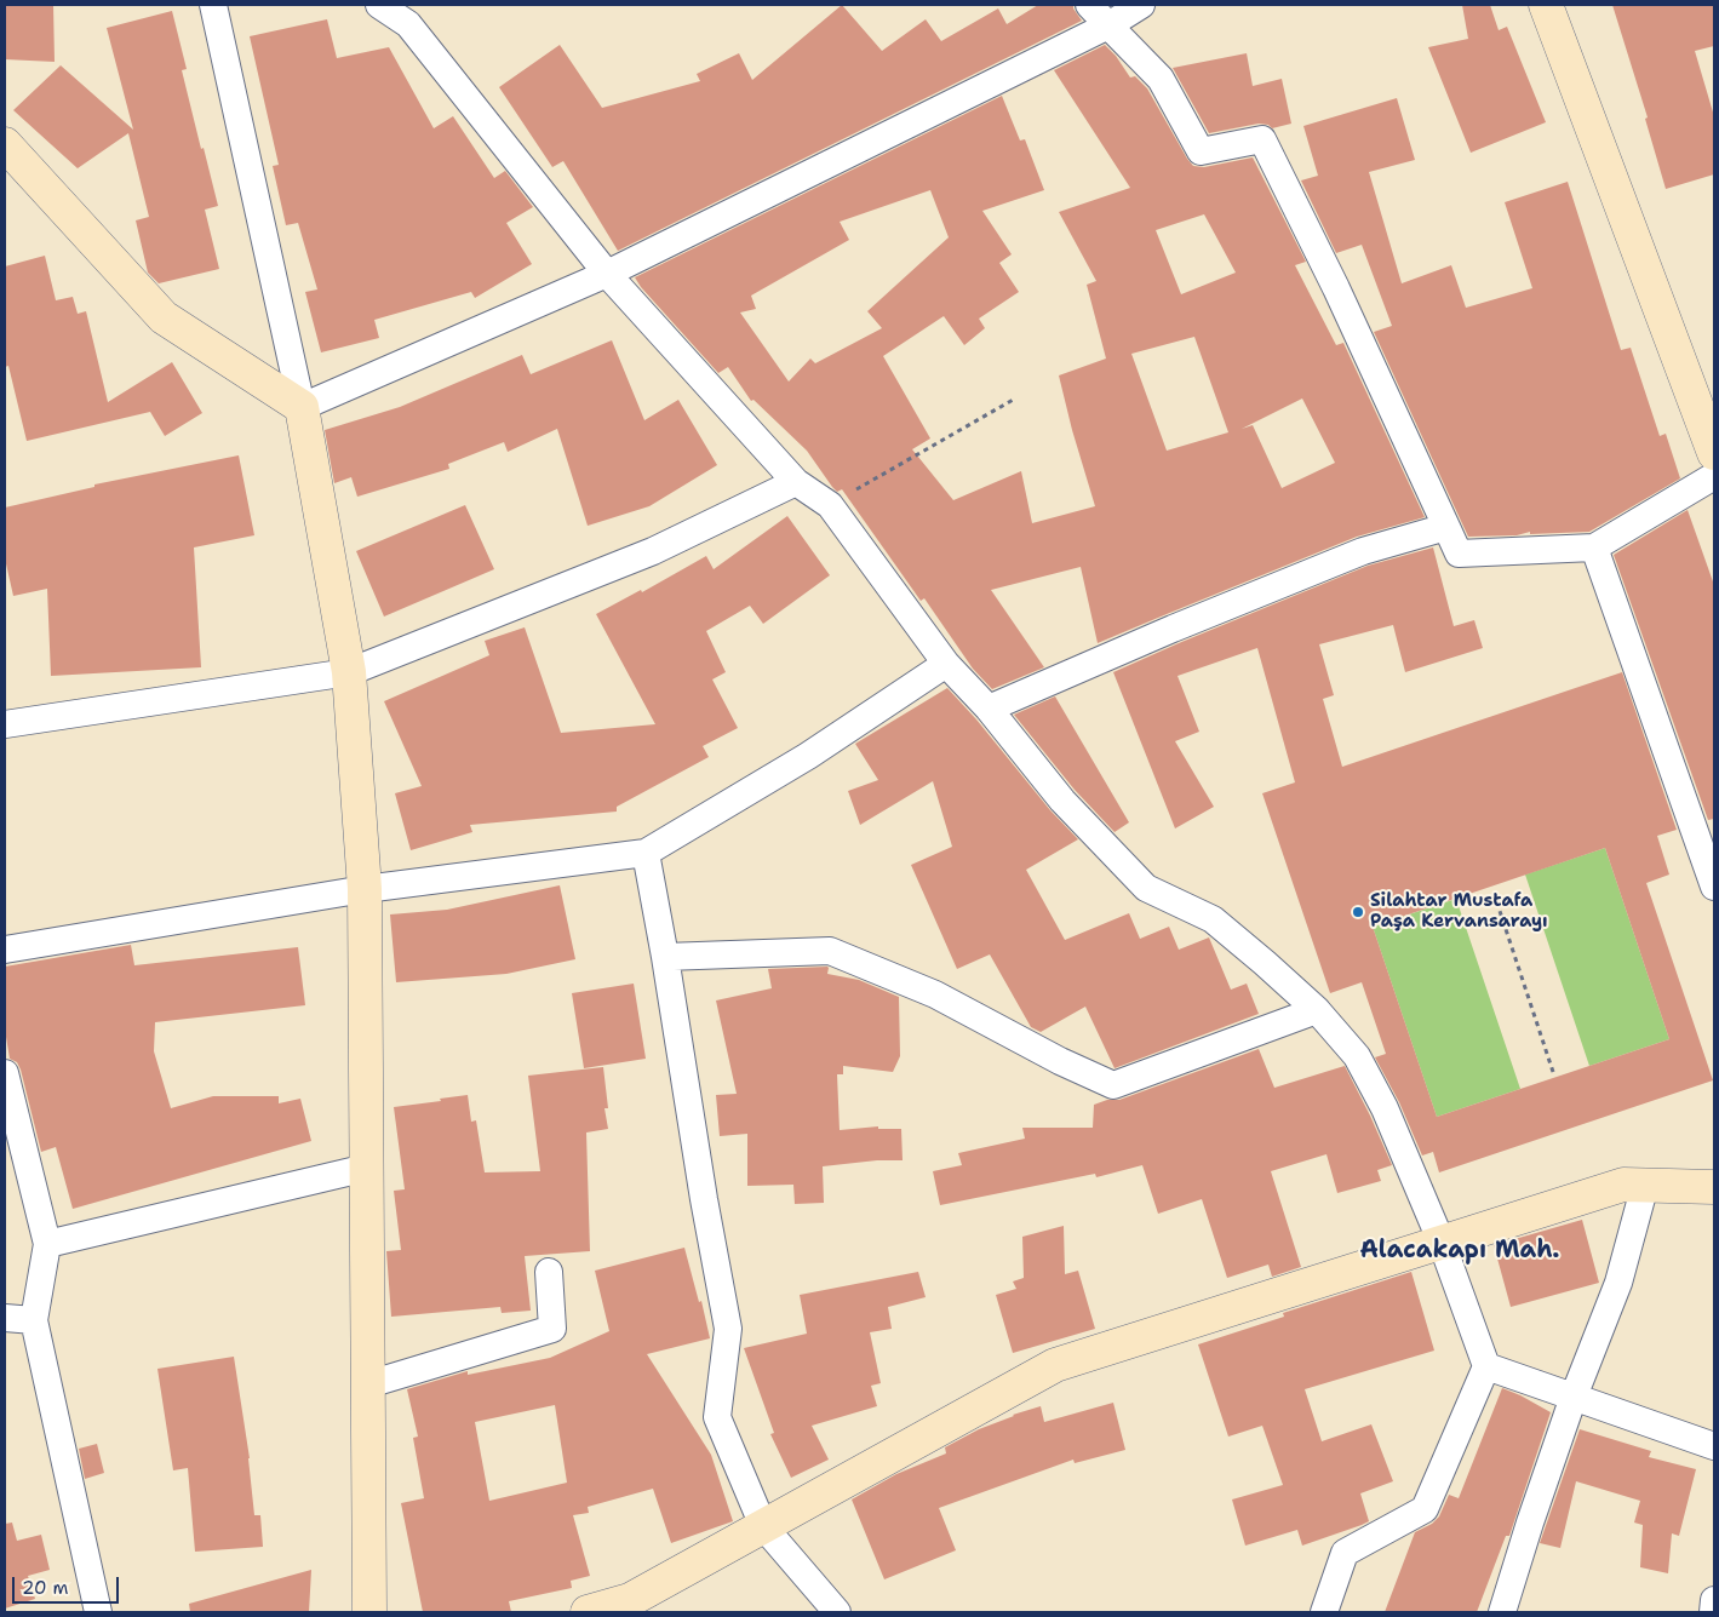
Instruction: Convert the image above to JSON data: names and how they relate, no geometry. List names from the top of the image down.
{
  "districts": ["Alacakapı Mah."],
  "places": ["Silahtar Mustafa Paşa Kervansarayı"],
  "scale_bar": "20 m"
}
